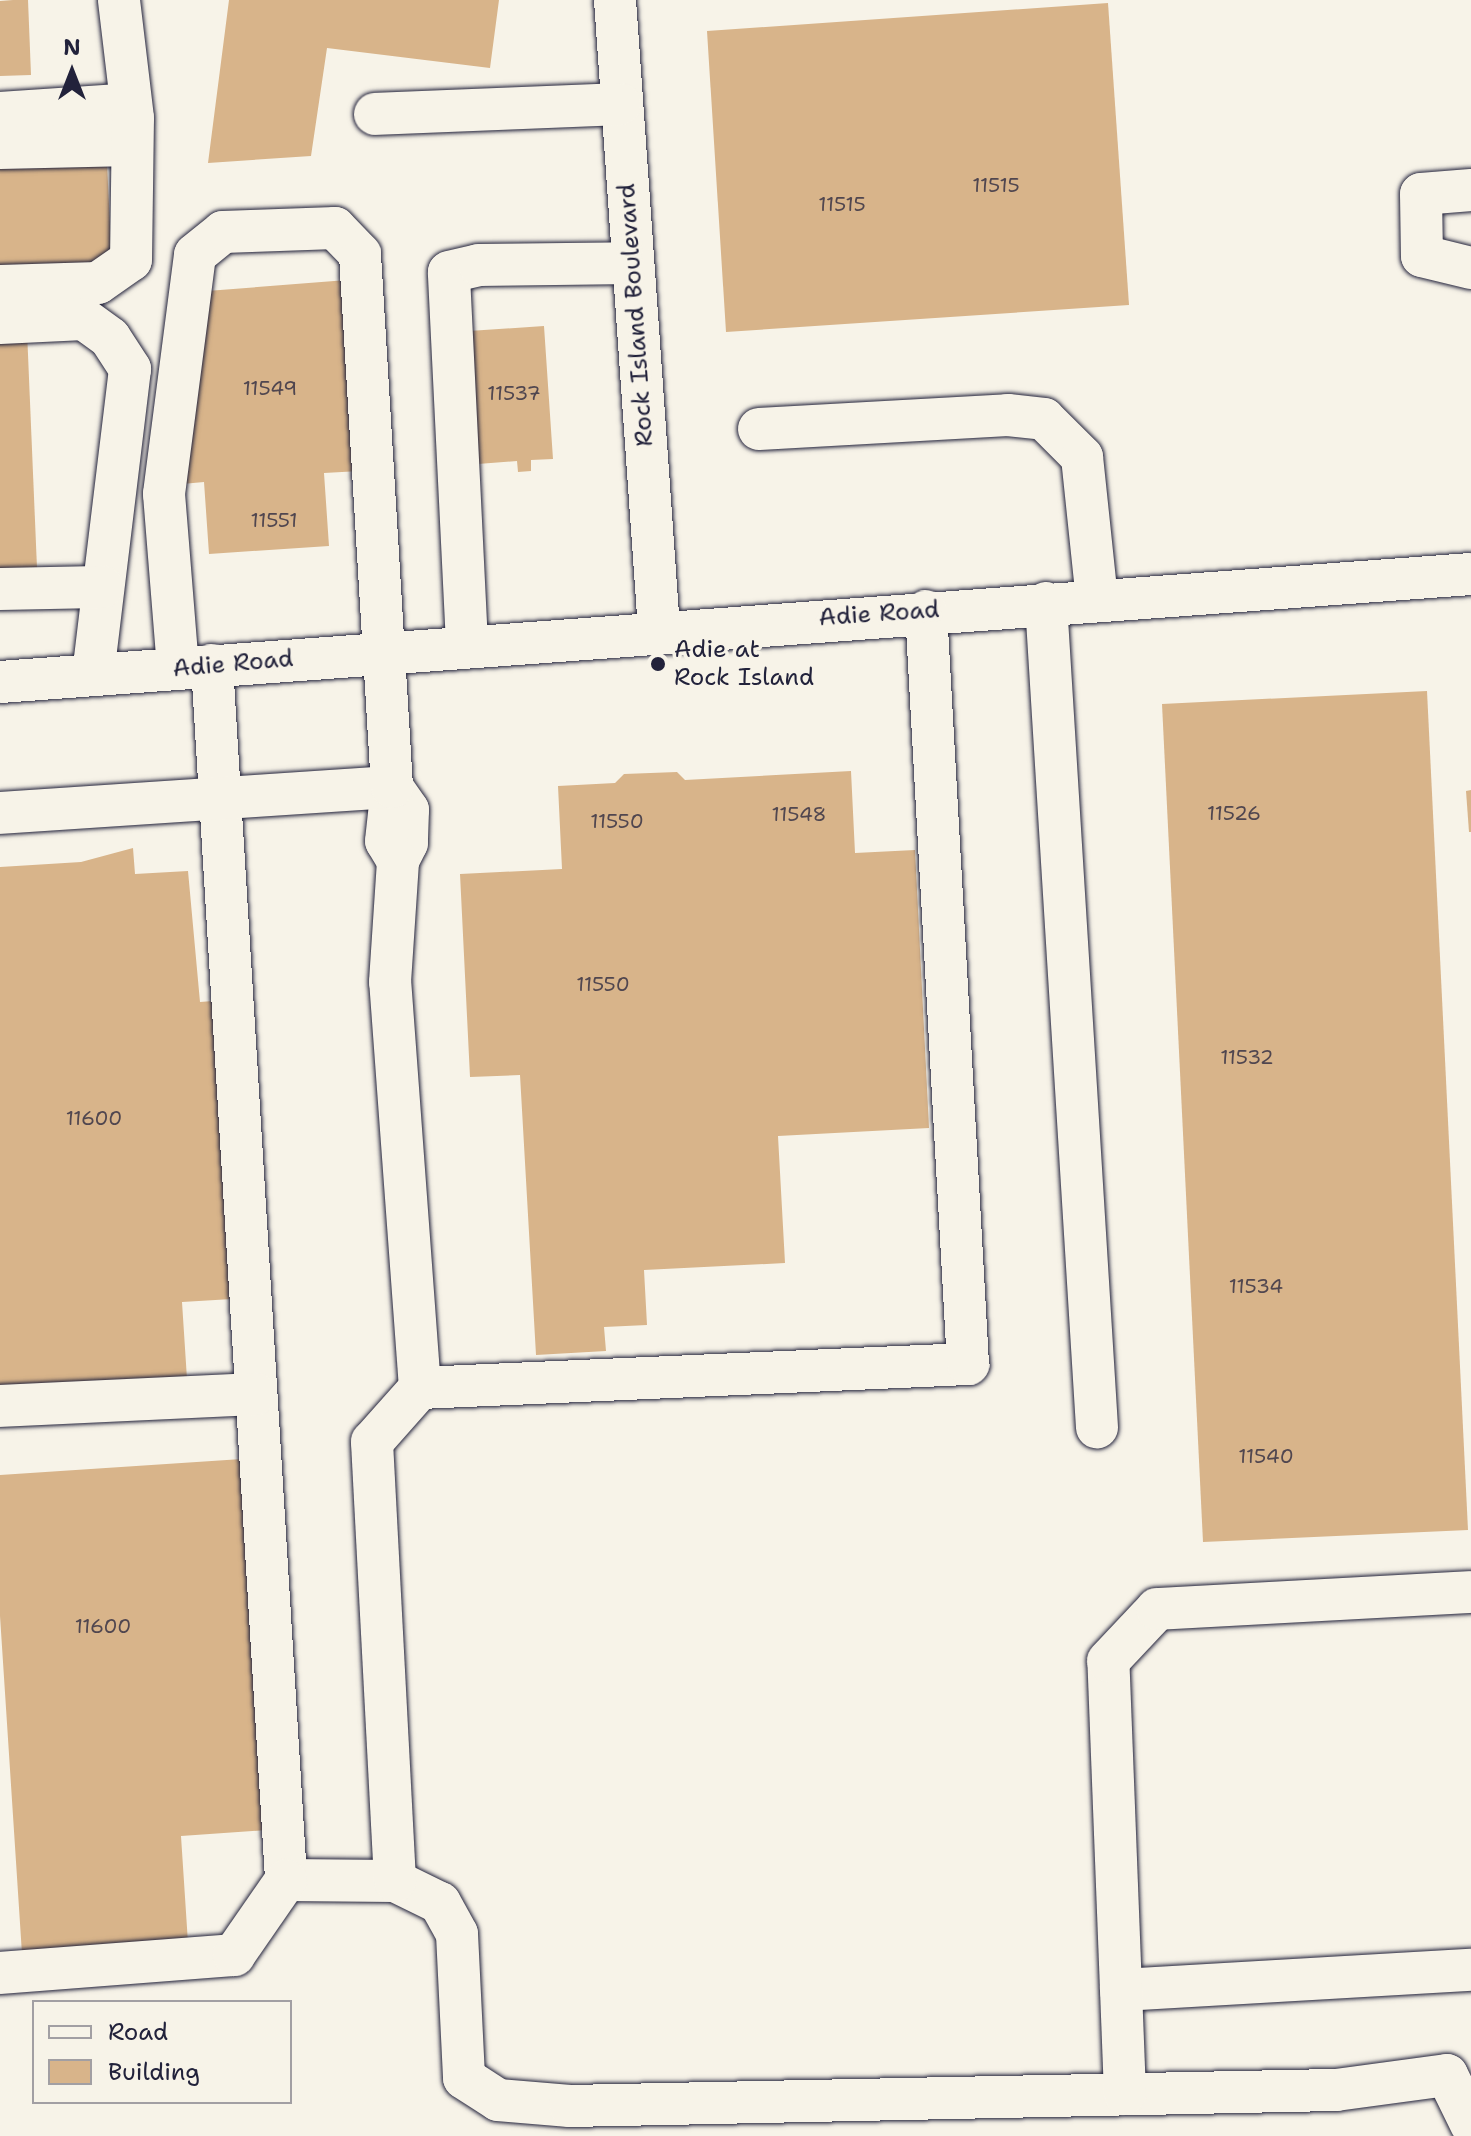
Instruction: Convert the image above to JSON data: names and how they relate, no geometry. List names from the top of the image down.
{
  "streets": {
    "street": ["Rock Island Boulevard", "Adie Road"]
  },
  "crossings": [
    ["Rock Island Boulevard", "Adie Road"]
  ],
  "places": ["Adie at Rock Island"],
  "house_numbers": [
    "11515",
    "11515",
    "11549",
    "11537",
    "11551",
    "11526",
    "11548",
    "11550",
    "11550",
    "11532",
    "11600",
    "11534",
    "11540",
    "11600"
  ],
  "legend": ["Road", "Building"],
  "north": "top"
}
